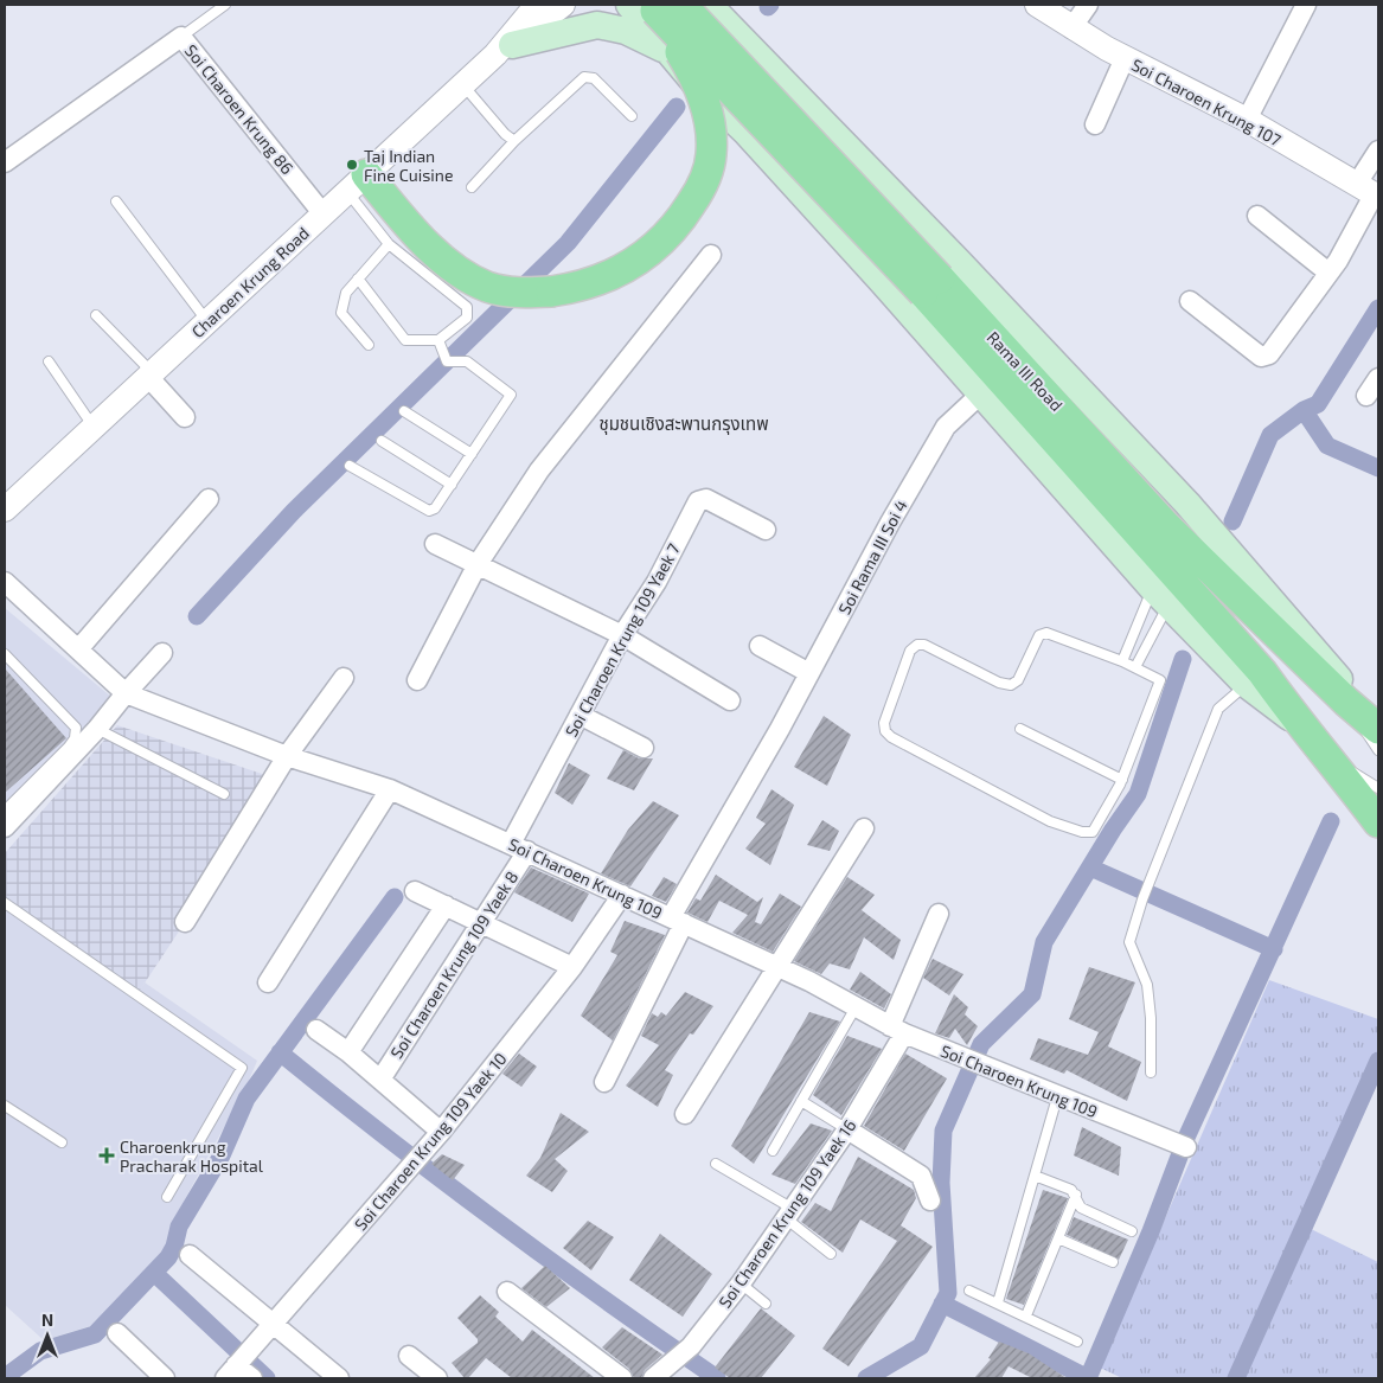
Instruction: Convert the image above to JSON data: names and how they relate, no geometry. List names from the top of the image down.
{
  "streets": {
    "main road": ["Rama III Road"],
    "street": [
      "Soi Charoen Krung 107",
      "Soi Charoen Krung 86",
      "Charoen Krung Road",
      "Soi Rama III Soi 4",
      "Soi Charoen Krung 109 Yaek 7",
      "Soi Charoen Krung 109",
      "Soi Charoen Krung 109 Yaek 8",
      "Soi Charoen Krung 109 Yaek 10",
      "Soi Charoen Krung 109 Yaek 16"
    ]
  },
  "crossings": [
    ["Soi Charoen Krung 86", "Charoen Krung Road"],
    ["Rama III Road", "Soi Rama III Soi 4"],
    ["Soi Rama III Soi 4", "Soi Charoen Krung 109"],
    ["Soi Charoen Krung 109 Yaek 7", "Soi Charoen Krung 109"],
    ["Soi Charoen Krung 109 Yaek 7", "Soi Charoen Krung 109 Yaek 8"],
    ["Soi Charoen Krung 109", "Soi Charoen Krung 109 Yaek 8"],
    ["Soi Charoen Krung 109", "Soi Charoen Krung 109 Yaek 10"],
    ["Soi Charoen Krung 109", "Soi Charoen Krung 109 Yaek 16"]
  ],
  "districts": ["ชุมชนเชิงสะพานกรุงเทพ"],
  "places": {
    "other": ["Taj Indian Fine Cuisine"],
    "health": ["Charoenkrung Pracharak Hospital"]
  },
  "north": "top"
}
